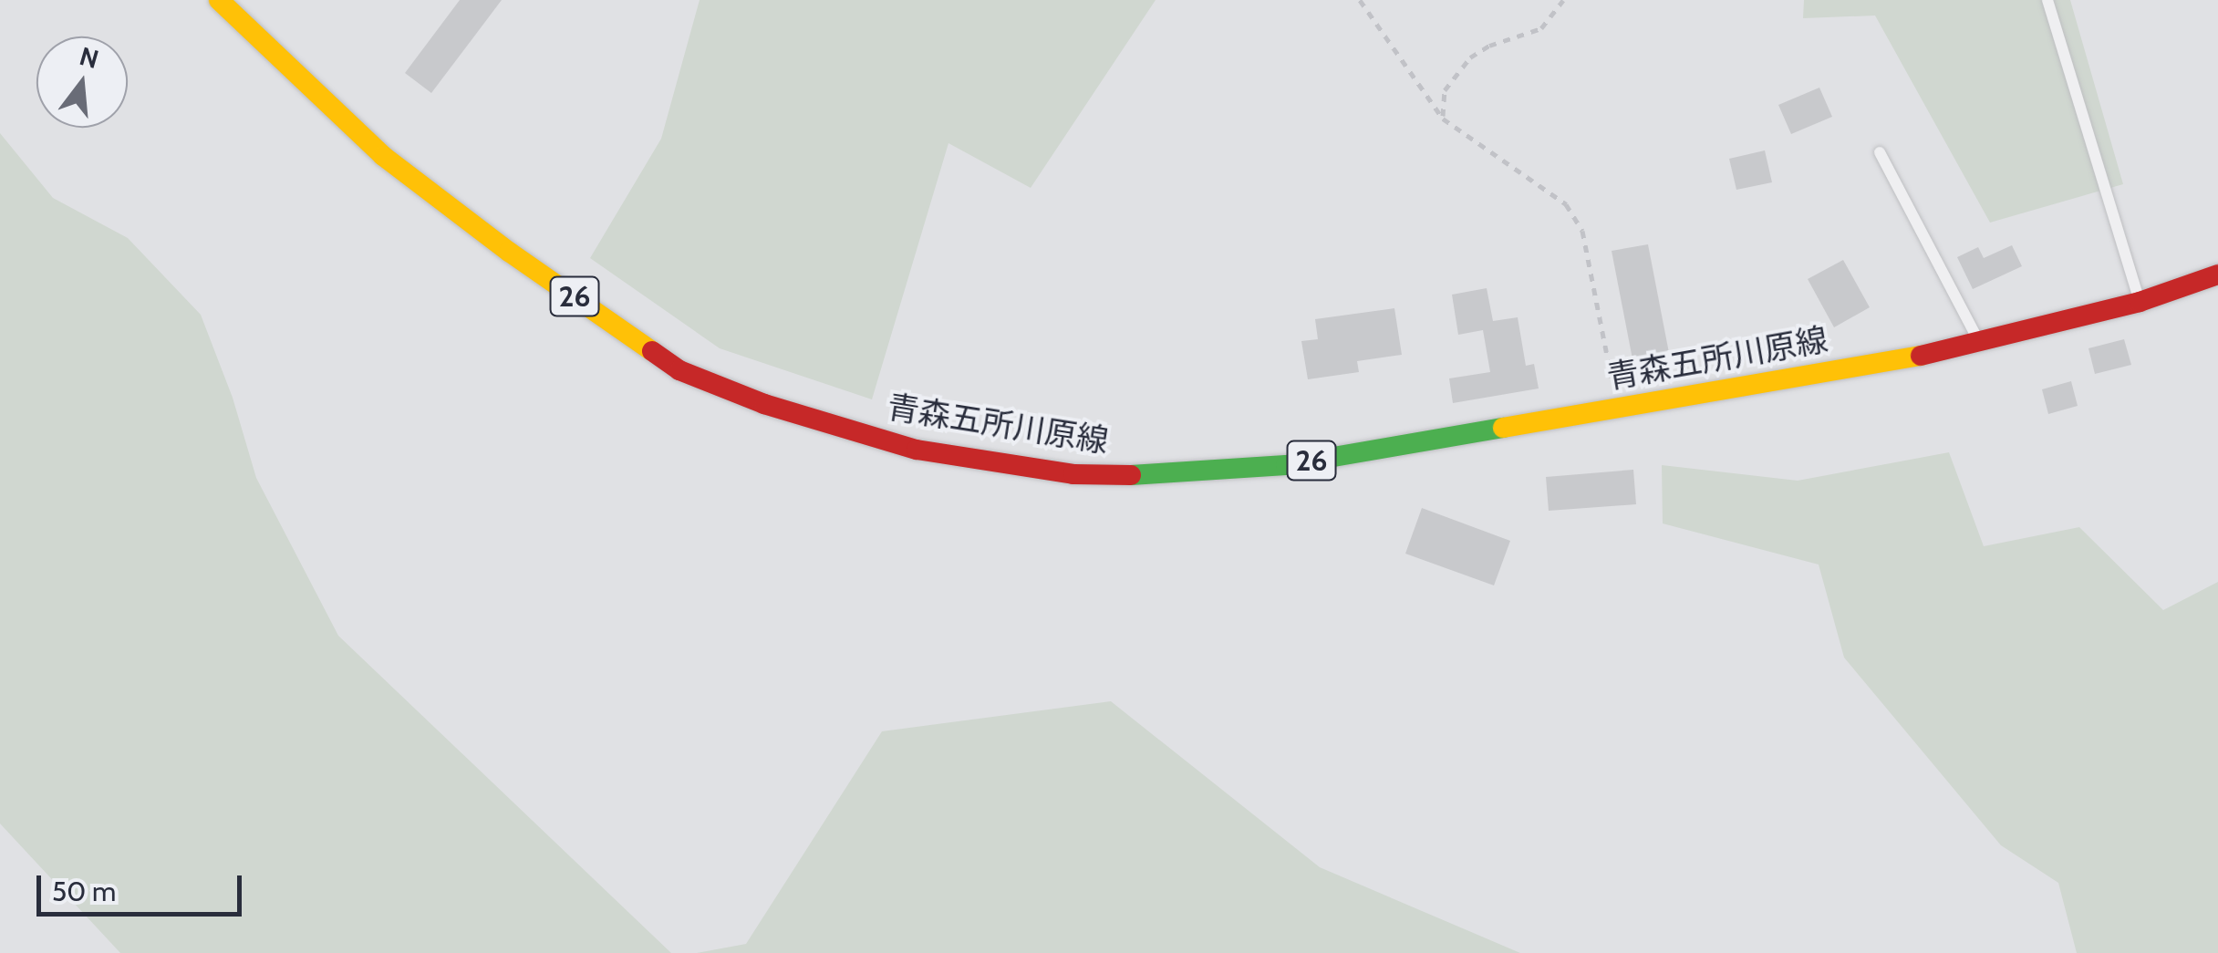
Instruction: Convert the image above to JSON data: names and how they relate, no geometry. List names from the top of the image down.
{
  "streets": {
    "main road": ["26", "青森五所川原線"]
  },
  "scale_bar": "50 m",
  "north": "top"
}
